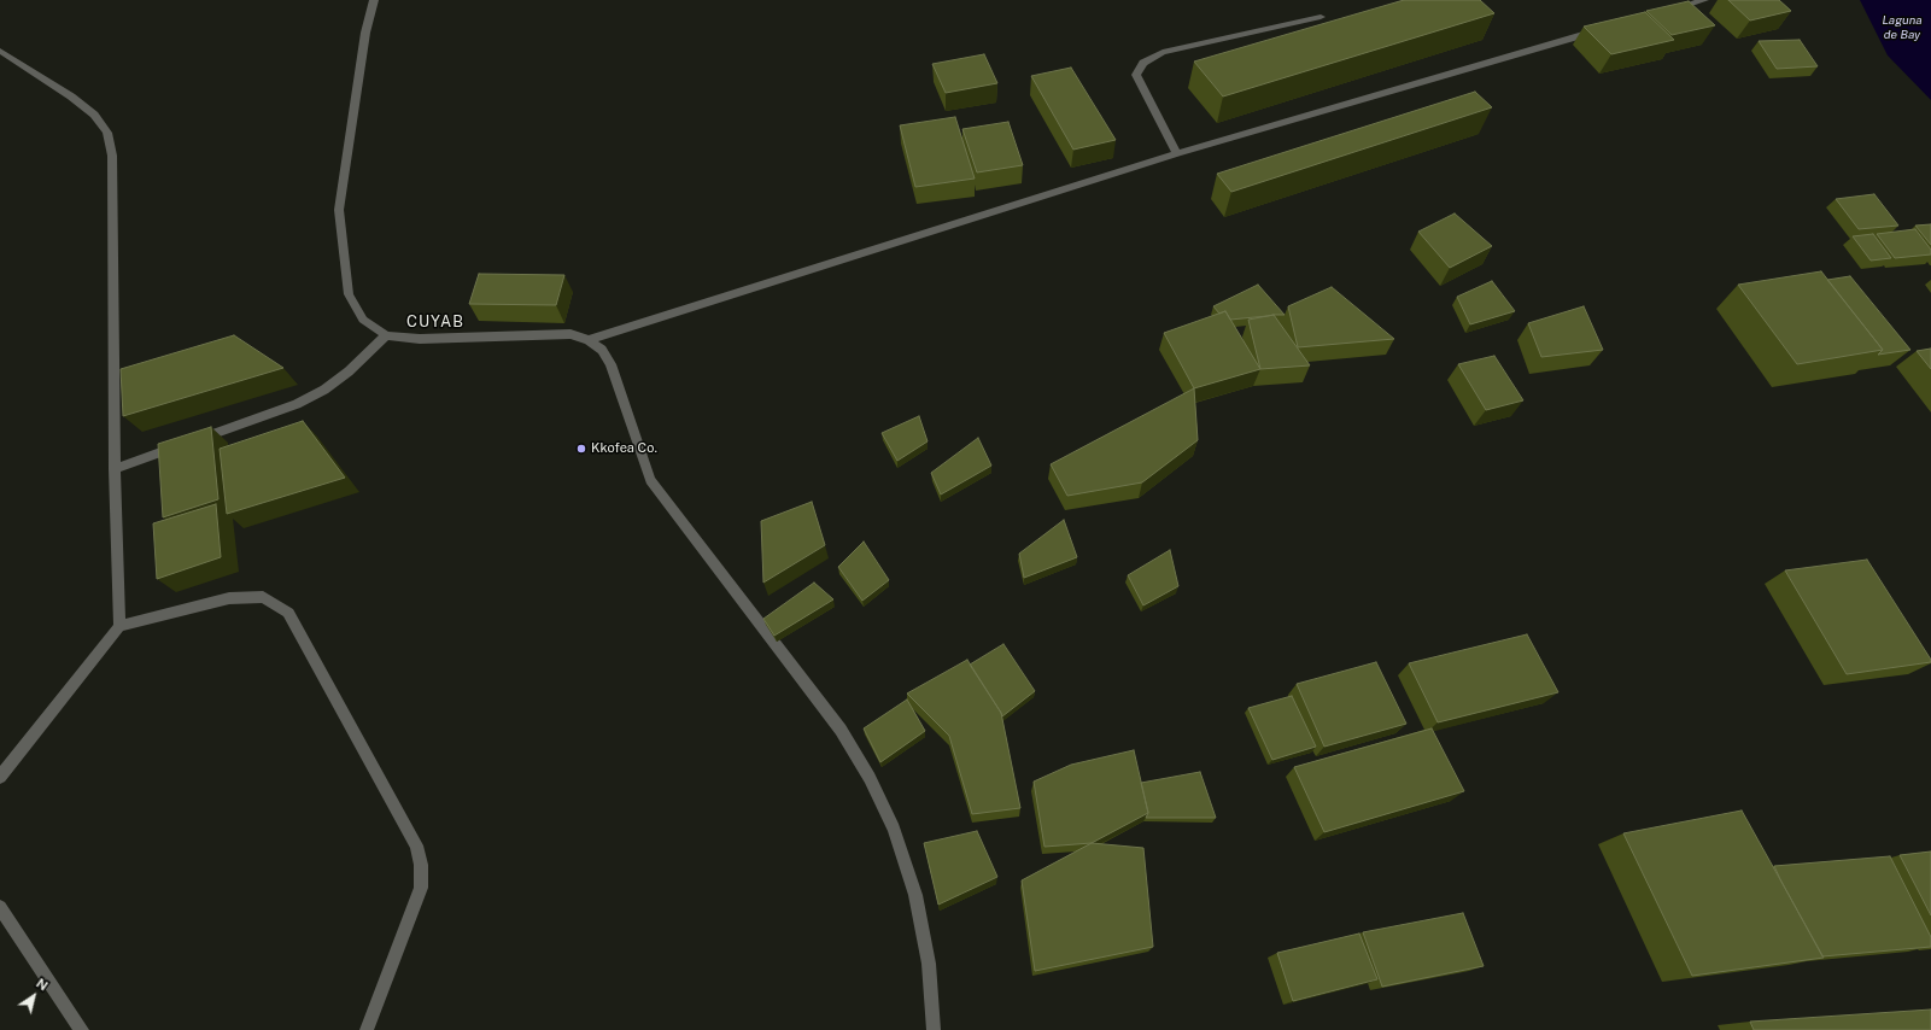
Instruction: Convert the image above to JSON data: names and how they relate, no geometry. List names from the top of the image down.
{
  "districts": ["CUYAB"],
  "water": ["Laguna de Bay"],
  "places": ["Kkofea Co."],
  "north": "top right"
}
